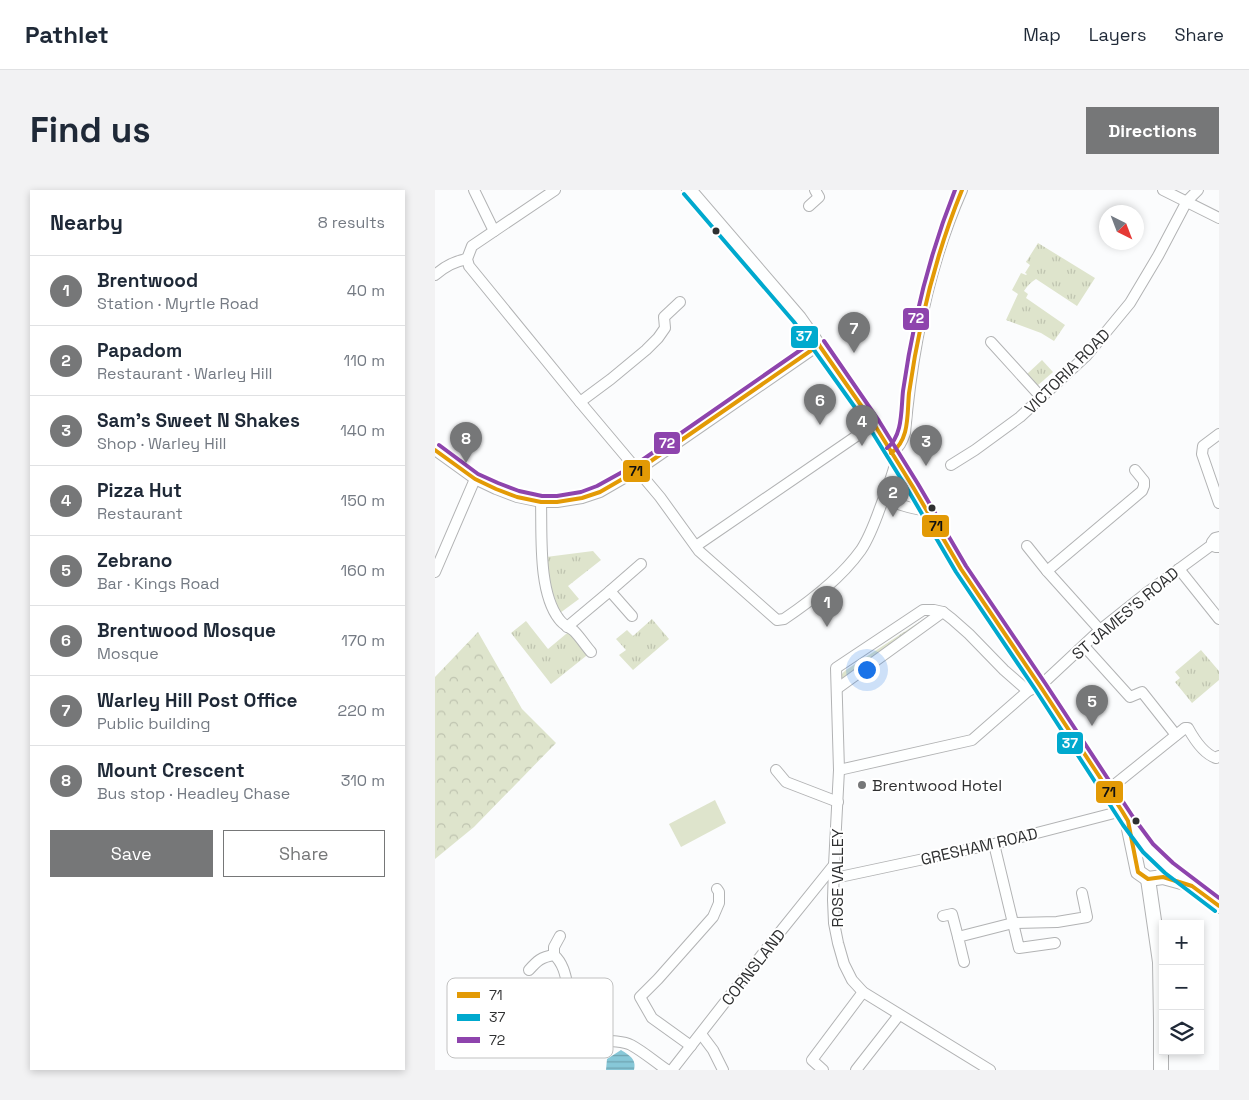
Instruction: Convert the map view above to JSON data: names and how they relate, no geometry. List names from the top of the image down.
{
  "streets": {
    "street": [
      "VICTORIA ROAD",
      "ST JAMES'S ROAD",
      "GRESHAM ROAD",
      "ROSE VALLEY",
      "CORNSLAND"
    ]
  },
  "crossings": [
    ["ST JAMES'S ROAD", "ROSE VALLEY"],
    ["GRESHAM ROAD", "ROSE VALLEY"],
    ["ROSE VALLEY", "CORNSLAND"]
  ],
  "places": ["Brentwood Hotel"],
  "lines": ["transit line 71", "transit line 72", "transit line 37"],
  "legend": ["71", "37", "72"],
  "north": "bottom right",
  "page": {
    "header": "Pathlet",
    "nav": ["Map", "Layers", "Share"],
    "buttons": [
      "Directions",
      ["Save", "Share"]
    ],
    "title": "Find us",
    "heading": ["Nearby", "8 results"],
    "list": [
      {
        "mark": "1",
        "name": "Brentwood",
        "note": "Station · Myrtle Road",
        "value": "40 m"
      },
      {
        "mark": "2",
        "name": "Papadom",
        "note": "Restaurant · Warley Hill",
        "value": "110 m"
      },
      {
        "mark": "3",
        "name": "Sam's Sweet N Shakes",
        "note": "Shop · Warley Hill",
        "value": "140 m"
      },
      {
        "mark": "4",
        "name": "Pizza Hut",
        "note": "Restaurant",
        "value": "150 m"
      },
      {
        "mark": "5",
        "name": "Zebrano",
        "note": "Bar · Kings Road",
        "value": "160 m"
      },
      {
        "mark": "6",
        "name": "Brentwood Mosque",
        "note": "Mosque",
        "value": "170 m"
      },
      {
        "mark": "7",
        "name": "Warley Hill Post Office",
        "note": "Public building",
        "value": "220 m"
      },
      {
        "mark": "8",
        "name": "Mount Crescent",
        "note": "Bus stop · Headley Chase",
        "value": "310 m"
      }
    ],
    "pins": [
      "7",
      "6",
      "4",
      "8",
      "3",
      "2",
      "1",
      "5"
    ],
    "map_buttons": ["+", "−"]
  }
}
